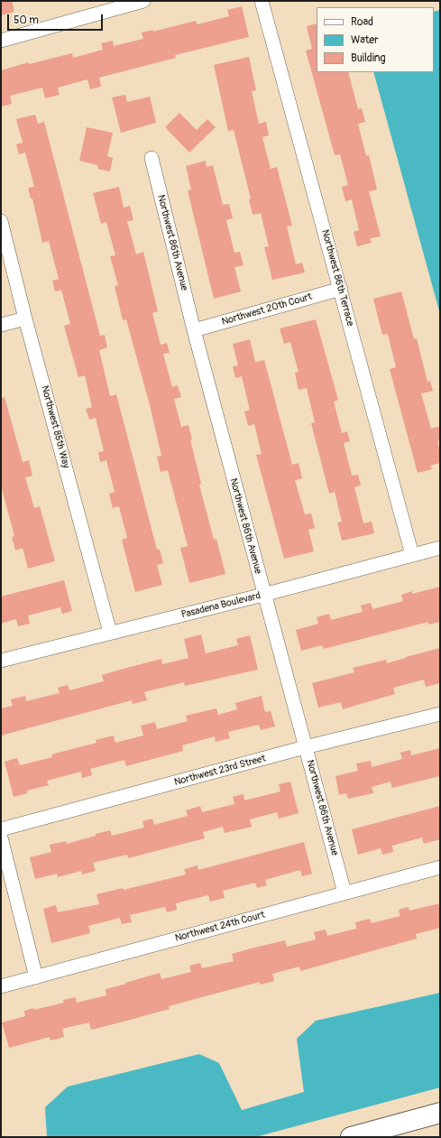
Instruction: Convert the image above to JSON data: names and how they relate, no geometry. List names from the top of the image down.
{
  "streets": {
    "street": [
      "Northwest 86th Avenue",
      "Northwest 86th Terrace",
      "Northwest 20th Court",
      "Northwest 85th Way",
      "Pasadena Boulevard",
      "Northwest 23rd Street",
      "Northwest 24th Court"
    ]
  },
  "crossings": [
    ["Northwest 86th Avenue", "Northwest 20th Court"],
    ["Northwest 86th Avenue", "Pasadena Boulevard"],
    ["Northwest 86th Avenue", "Northwest 23rd Street"],
    ["Northwest 86th Avenue", "Northwest 24th Court"],
    ["Northwest 86th Terrace", "Northwest 20th Court"],
    ["Northwest 86th Terrace", "Pasadena Boulevard"],
    ["Northwest 85th Way", "Pasadena Boulevard"]
  ],
  "legend": ["Road", "Water", "Building"],
  "scale_bar": "50 m"
}
